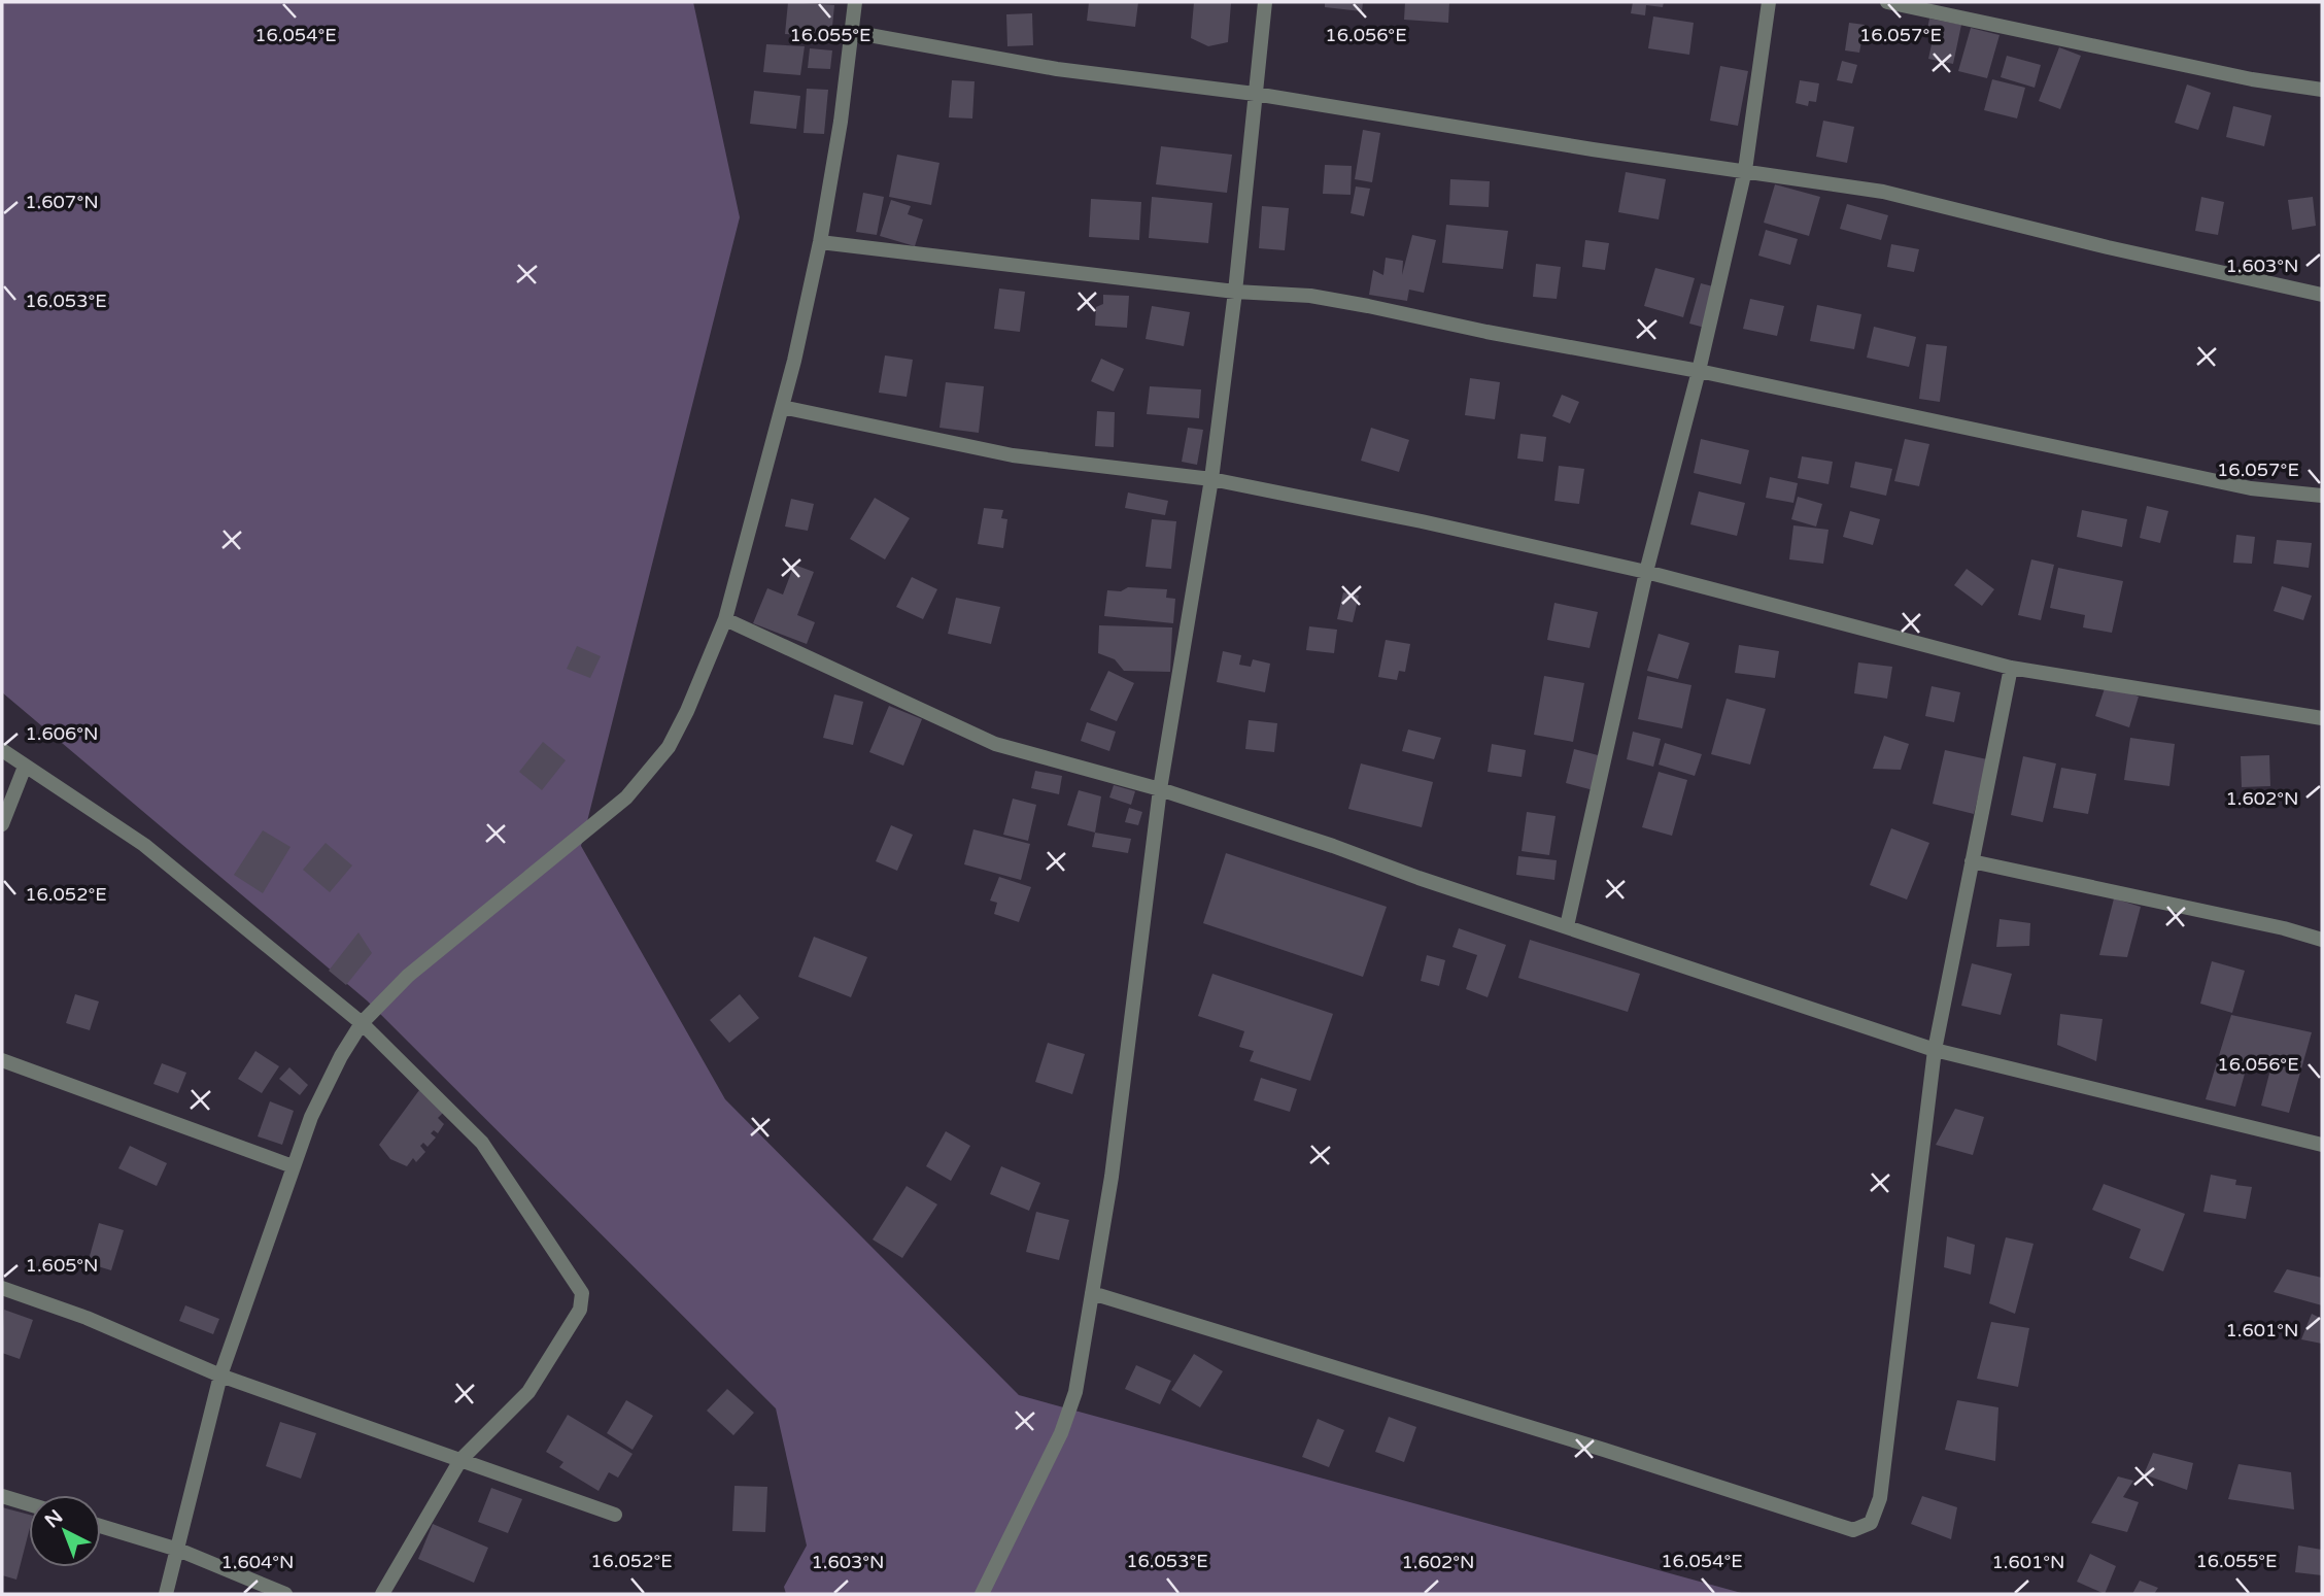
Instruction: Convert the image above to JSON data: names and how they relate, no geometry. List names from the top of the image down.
{
  "north": "top left",
  "coordinates": [
    "16.056°E",
    "16.057°E",
    "16.054°E",
    "16.055°E",
    "1.607°N",
    "1.603°N",
    "16.053°E",
    "1.606°N",
    "1.602°N",
    "16.052°E",
    "1.605°N",
    "1.601°N",
    "1.604°N"
  ]
}
